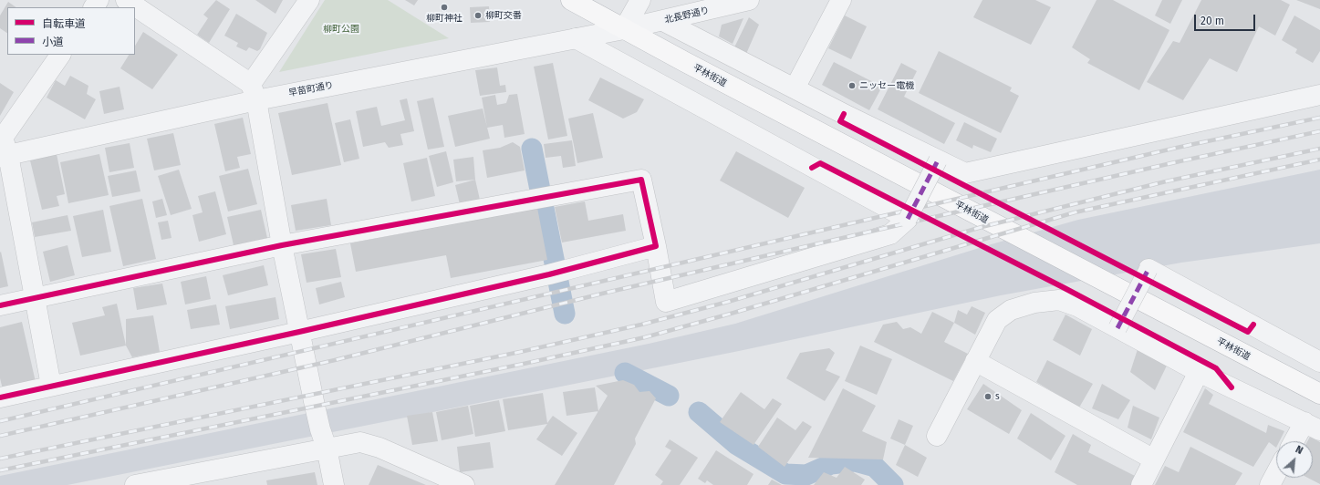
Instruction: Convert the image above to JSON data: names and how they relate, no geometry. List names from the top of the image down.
{
  "streets": {
    "highway": ["平林街道"],
    "street": ["北長野通り", "早苗町通り"]
  },
  "crossings": [
    ["北長野通り", "平林街道"],
    ["北長野通り", "早苗町通り"],
    ["平林街道", "早苗町通り"]
  ],
  "parks": ["柳町公園"],
  "places": [
    "柳町神社",
    "柳町交番",
    "ニッセー電機",
    "s"
  ],
  "legend": ["自転車道", "小道"],
  "scale_bar": "20 m",
  "north": "top right"
}
